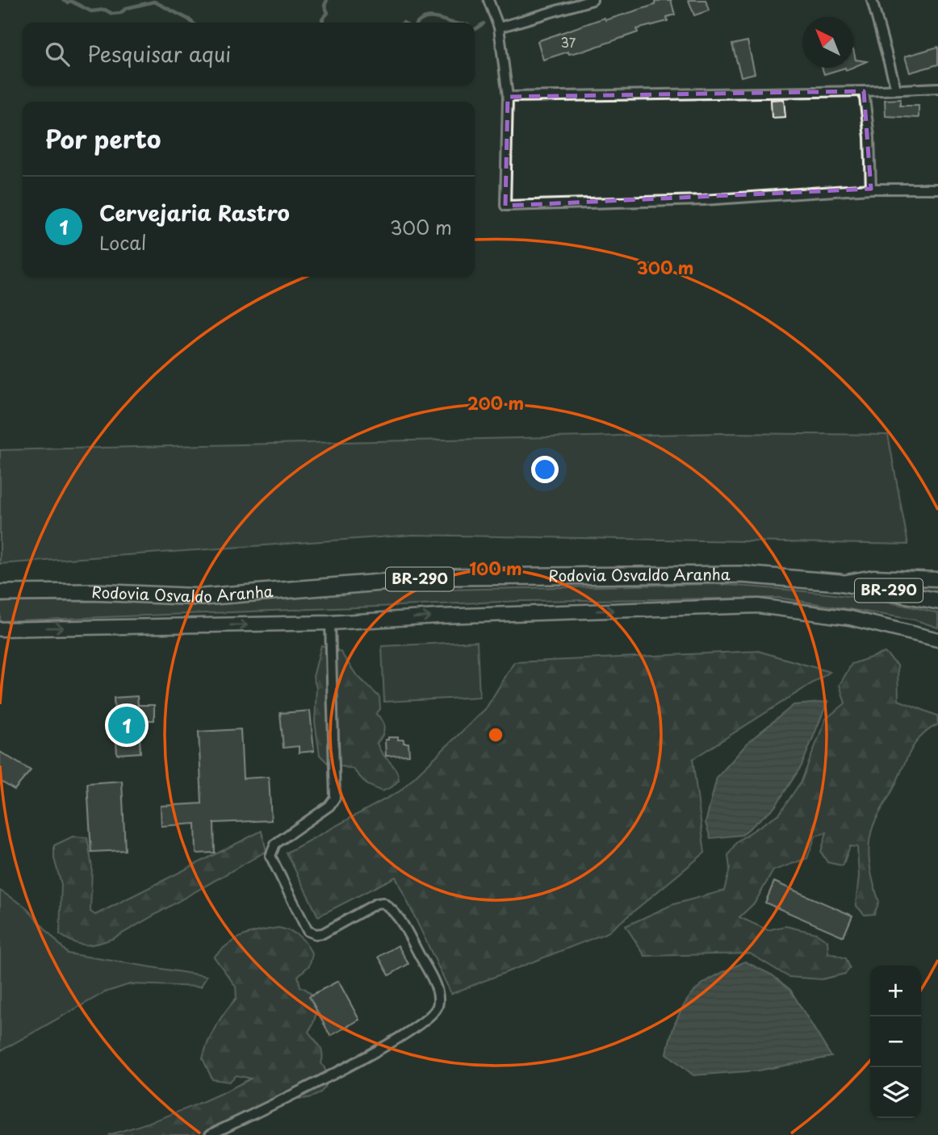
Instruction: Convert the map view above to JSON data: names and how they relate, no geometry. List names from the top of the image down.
{
  "streets": {
    "highway": ["Rodovia Osvaldo Aranha", "BR-290"]
  },
  "house_numbers": ["37"],
  "north": "top left",
  "page": {
    "search": "Pesquisar aqui",
    "heading": "Por perto",
    "list": [
      {
        "mark": "1",
        "name": "Cervejaria Rastro",
        "note": "Local",
        "value": "300 m"
      }
    ],
    "pins": "1",
    "map_buttons": ["+", "−"]
  },
  "rings": ["300 m", "200 m", "100 m"]
}
